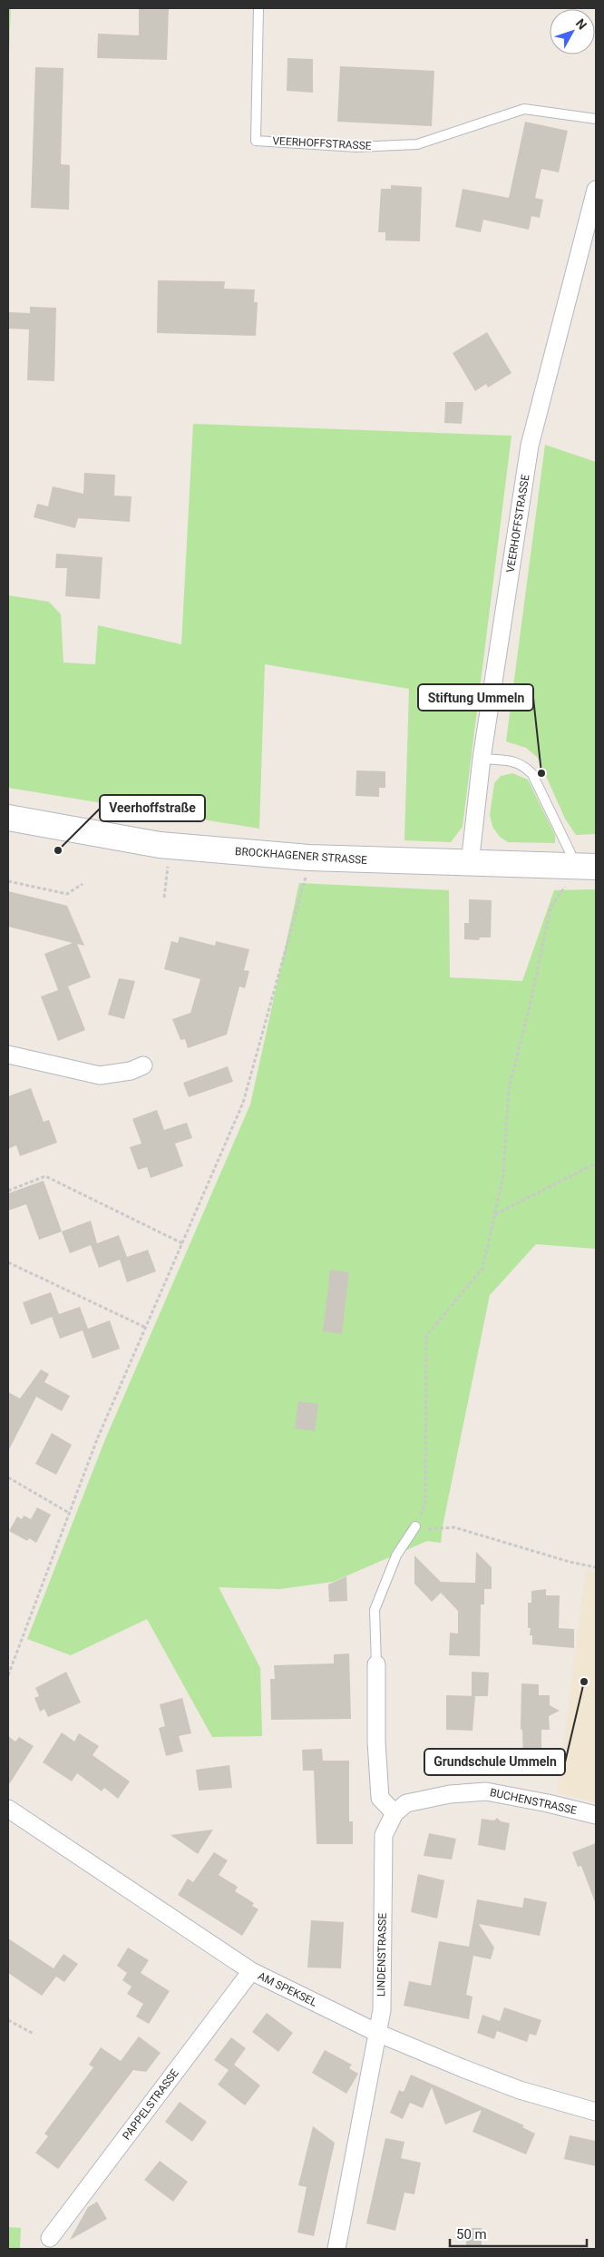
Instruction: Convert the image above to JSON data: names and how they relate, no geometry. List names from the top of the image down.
{
  "streets": {
    "main road": ["BROCKHAGENER STRASSE"],
    "street": [
      "VEERHOFFSTRASSE",
      "BUCHENSTRASSE",
      "LINDENSTRASSE",
      "AM SPEKSEL",
      "PAPPELSTRASSE"
    ]
  },
  "crossings": [
    ["VEERHOFFSTRASSE", "BROCKHAGENER STRASSE"],
    ["BUCHENSTRASSE", "LINDENSTRASSE"],
    ["LINDENSTRASSE", "AM SPEKSEL"],
    ["AM SPEKSEL", "PAPPELSTRASSE"]
  ],
  "places": ["Stiftung Ummeln", "Veerhoffstraße", "Grundschule Ummeln"],
  "scale_bar": "50 m",
  "north": "top right"
}
